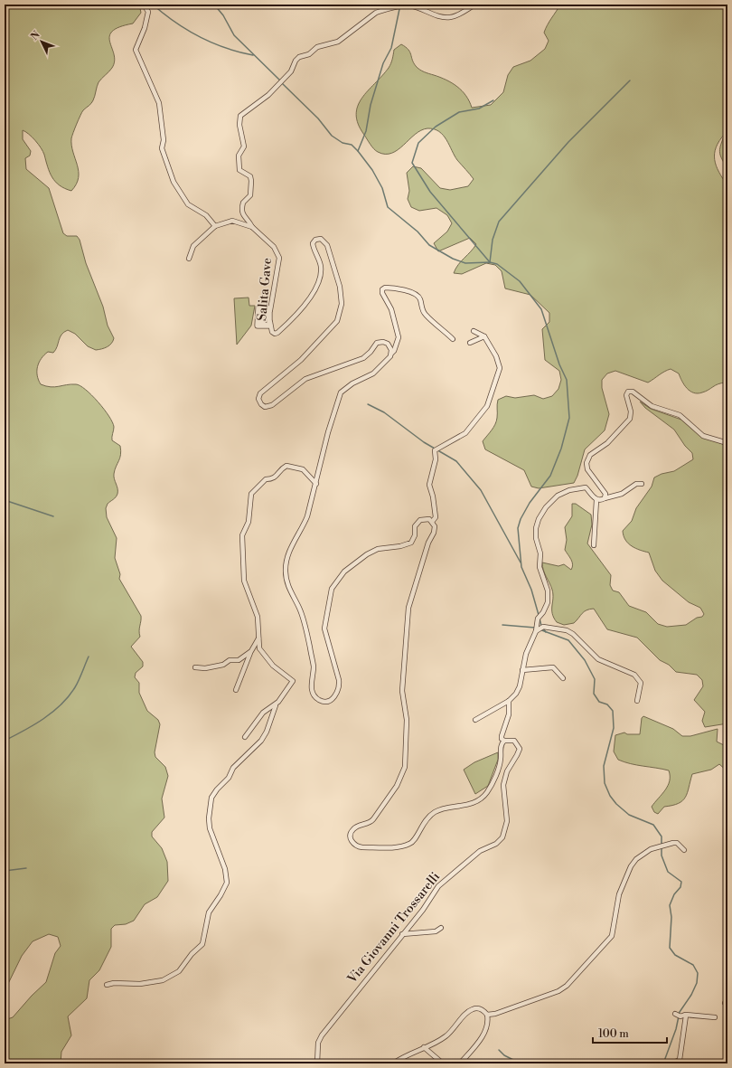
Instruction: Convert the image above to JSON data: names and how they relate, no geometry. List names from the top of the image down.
{
  "streets": {
    "street": ["Salita Gave", "Via Giovanni Trossarelli"]
  },
  "scale_bar": "100 m",
  "north": "top left"
}
